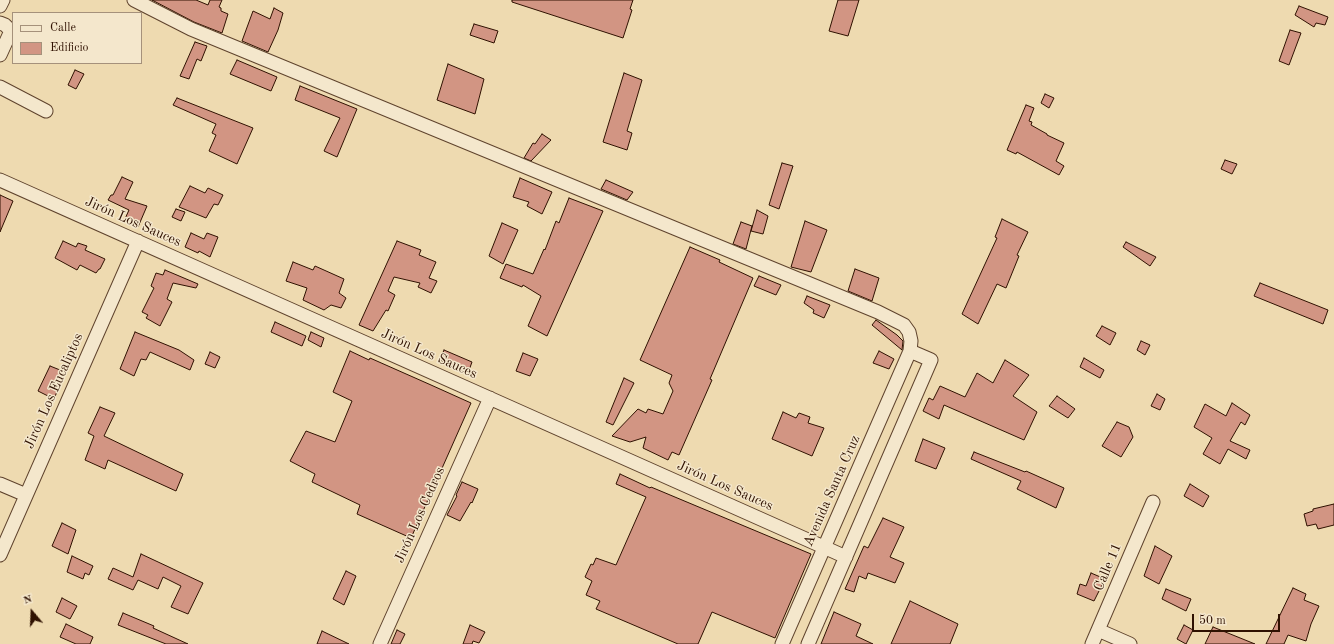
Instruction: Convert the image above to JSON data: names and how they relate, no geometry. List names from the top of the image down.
{
  "streets": {
    "street": [
      "Jirón Los Sauces",
      "Jirón Los Eucaliptos",
      "Avenida Santa Cruz",
      "Jirón Los Cedros",
      "Calle 11"
    ]
  },
  "crossings": [
    ["Jirón Los Sauces", "Jirón Los Eucaliptos"],
    ["Jirón Los Sauces", "Avenida Santa Cruz"],
    ["Jirón Los Sauces", "Jirón Los Cedros"]
  ],
  "legend": ["Calle", "Edificio"],
  "scale_bar": "50 m",
  "north": "top"
}
